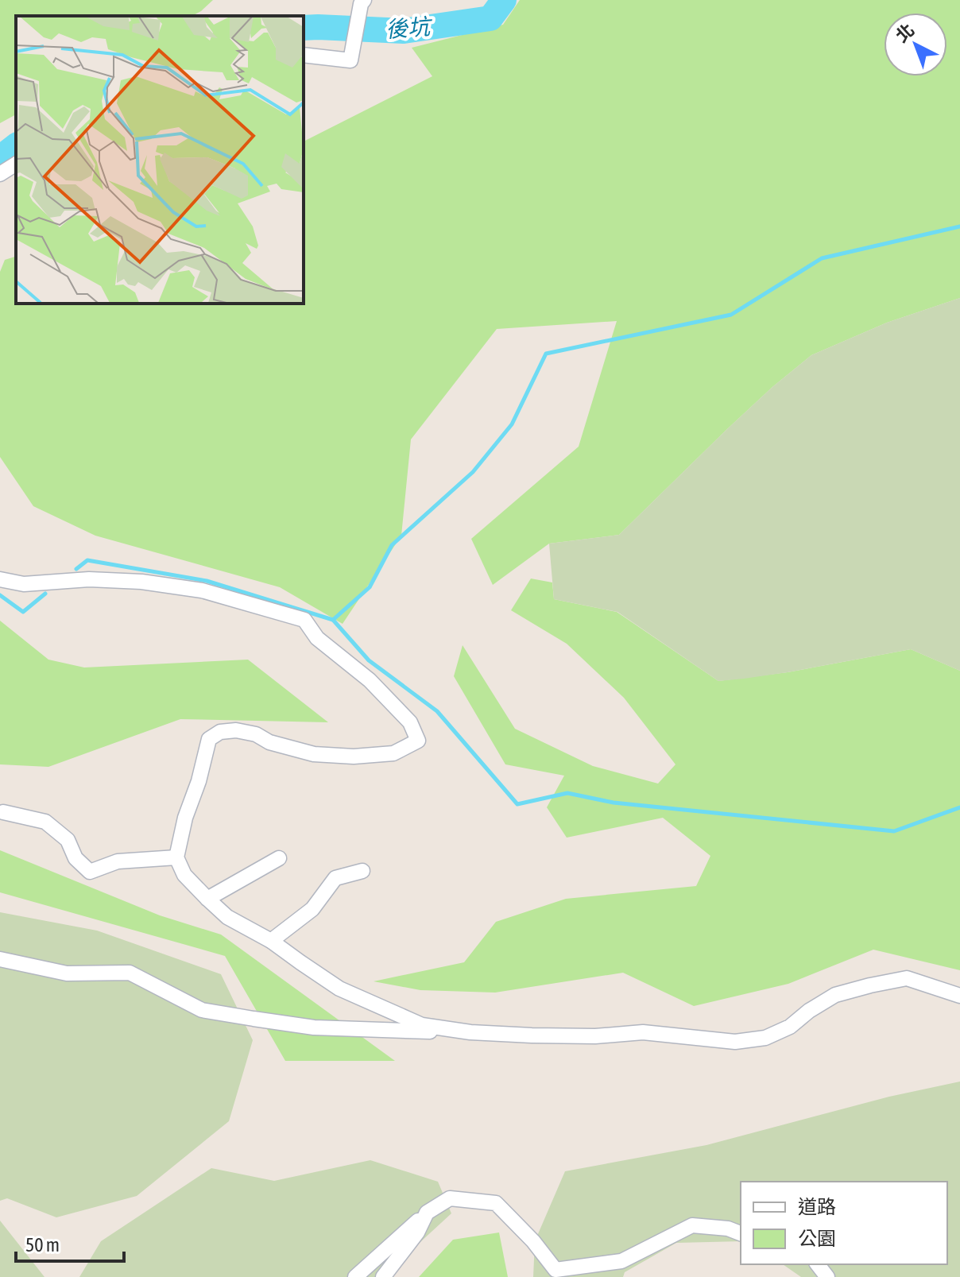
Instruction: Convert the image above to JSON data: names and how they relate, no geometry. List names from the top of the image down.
{
  "water": ["後坑"],
  "legend": ["道路", "公園"],
  "scale_bar": "50 m",
  "north": "top left"
}
